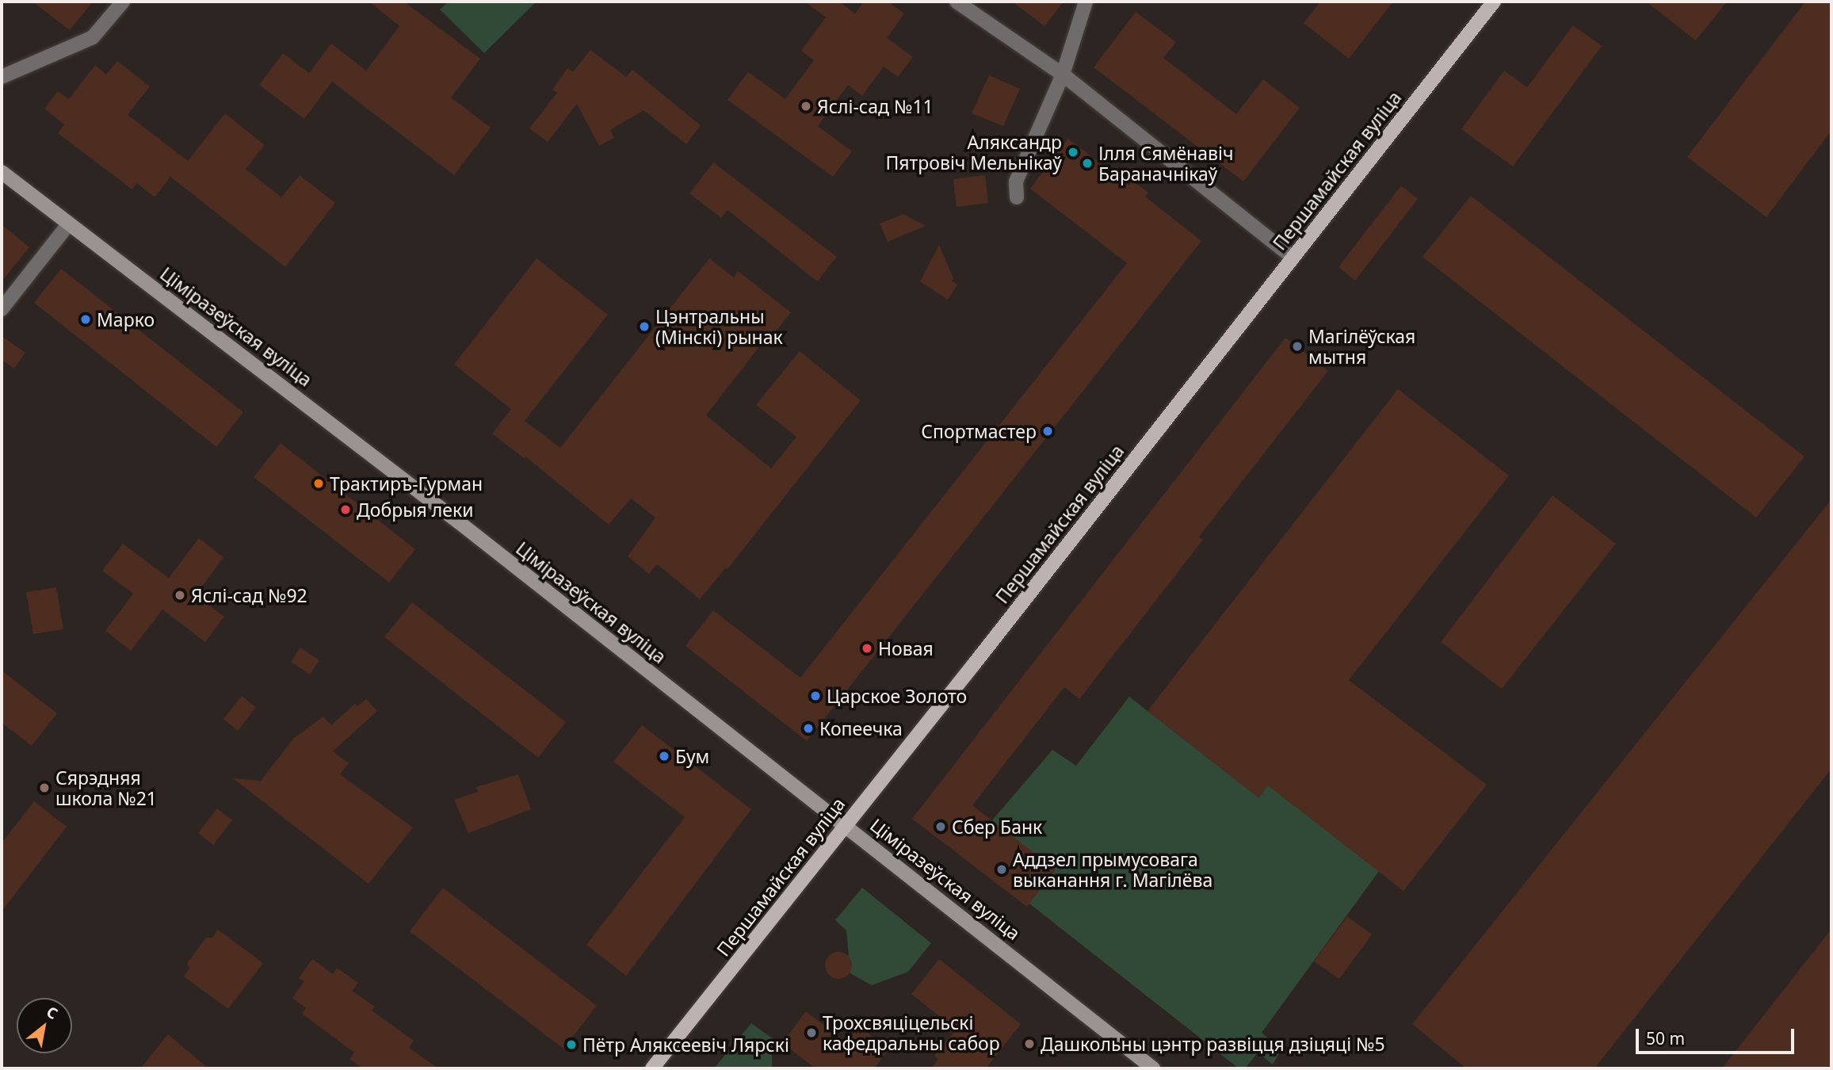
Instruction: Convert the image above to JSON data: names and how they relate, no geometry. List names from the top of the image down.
{
  "streets": {
    "main road": ["Першамайская вуліца", "Ціміразеўская вуліца"]
  },
  "crossings": [
    ["Першамайская вуліца", "Ціміразеўская вуліца"]
  ],
  "places": [
    "Яслі-сад №11",
    "Аляксандр Пятровіч Мельнікаў",
    "Ілля Сямёнавіч Бараначнікаў",
    "Марко",
    "Цэнтральны (Мінскі) рынак",
    "Магілёўская мытня",
    "Спортмастер",
    "Трактиръ-Гурман",
    "Добрыя леки",
    "Яслі-сад №92",
    "Новая",
    "Царское Золото",
    "Копеечка",
    "Бум",
    "Сярэдняя школа №21",
    "Сбер Банк",
    "Аддзел прымусовага выканання г. Магілёва",
    "Трохсвяціцельскі кафедральны сабор",
    "Дашкольны цэнтр развіцця дзіцяці №5",
    "Пётр Аляксеевіч Лярскі"
  ],
  "scale_bar": "50 m",
  "north": "top right"
}
